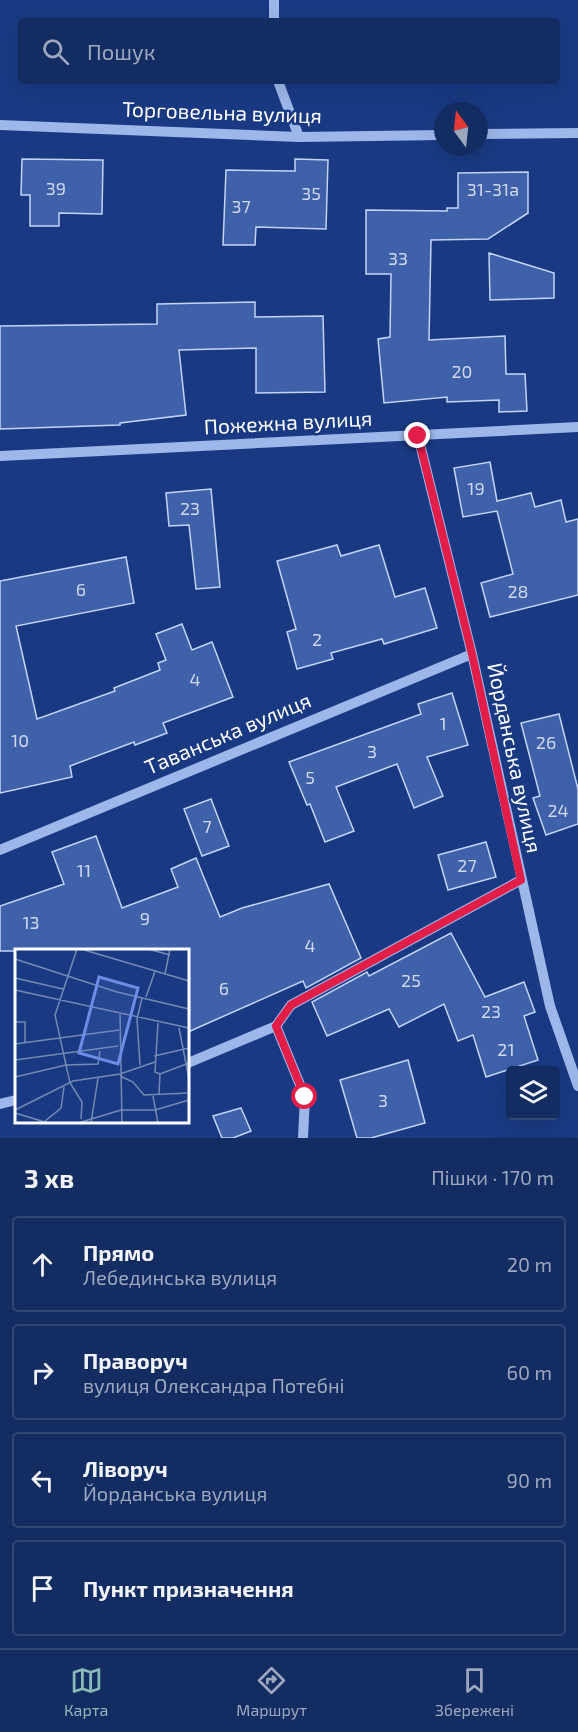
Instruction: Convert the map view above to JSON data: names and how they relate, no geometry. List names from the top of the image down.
{
  "streets": {
    "street": [
      "Торговельна вулиця",
      "Пожежна вулиця",
      "Таванська вулиця",
      "Йорданська вулиця"
    ]
  },
  "crossings": [
    ["Пожежна вулиця", "Йорданська вулиця"],
    ["Таванська вулиця", "Йорданська вулиця"]
  ],
  "house_numbers": [
    "39",
    "31-31а",
    "35",
    "37",
    "33",
    "20",
    "19",
    "23",
    "6",
    "28",
    "2",
    "4",
    "1",
    "10",
    "26",
    "3",
    "5",
    "24",
    "7",
    "27",
    "11",
    "9",
    "13",
    "4",
    "25",
    "6",
    "23",
    "21",
    "3"
  ],
  "north": "top",
  "page": {
    "search": "Пошук",
    "heading": ["3 хв", "Пішки · 170 m"],
    "list": [
      ["Прямо", "Лебединська вулиця", "20 m"],
      ["Праворуч", "вулиця Олександра Потебні", "60 m"],
      ["Ліворуч", "Йорданська вулиця", "90 m"],
      "Пункт призначення"
    ],
    "nav": ["Карта", "Маршрут", "Збережені"]
  }
}
